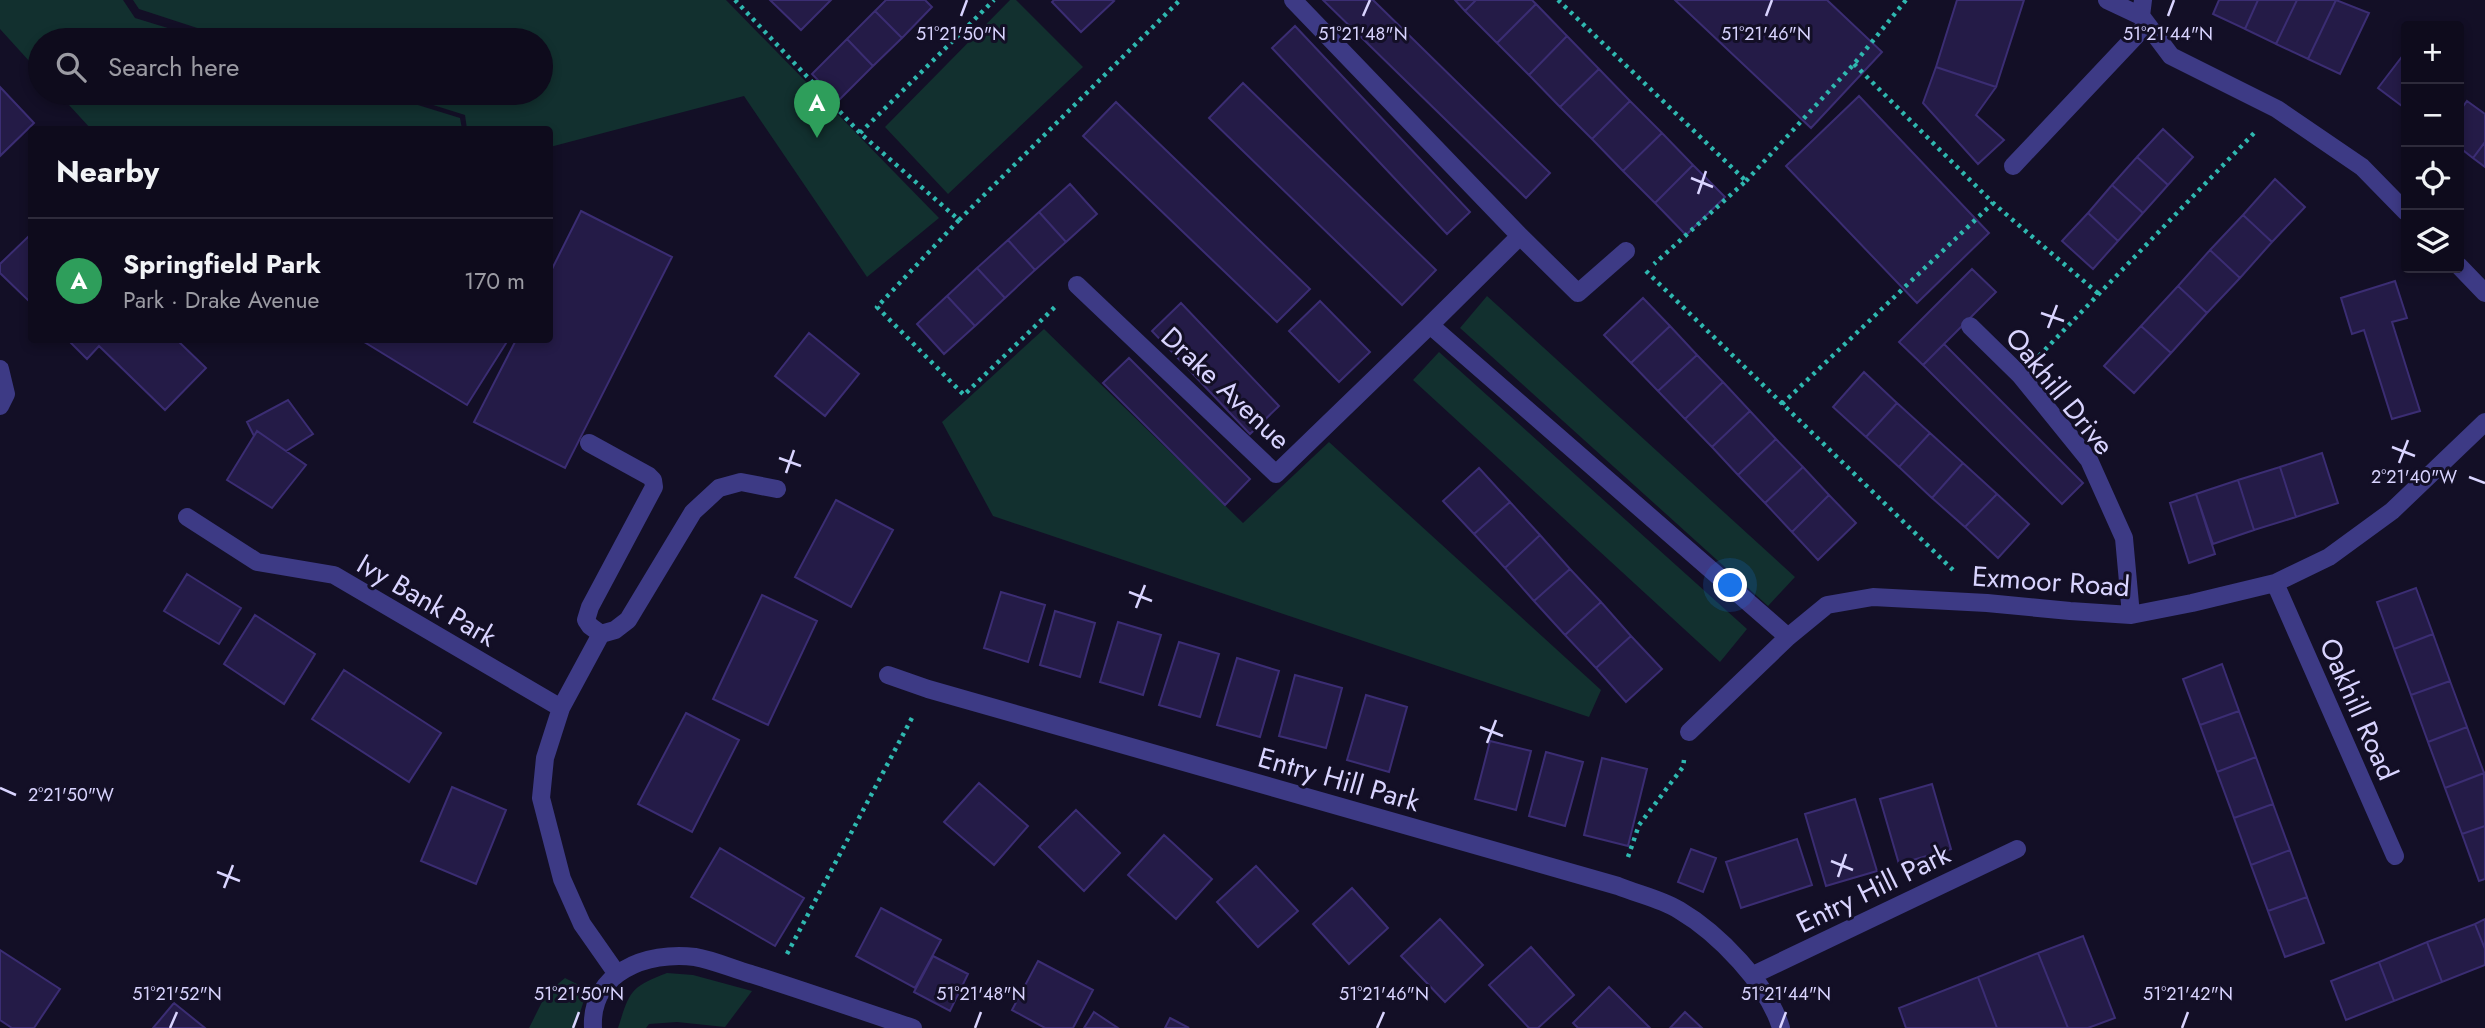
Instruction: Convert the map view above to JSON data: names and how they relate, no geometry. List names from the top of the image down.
{
  "streets": {
    "street": [
      "Drake Avenue",
      "Oakhill Drive",
      "Exmoor Road",
      "Ivy Bank Park",
      "Oakhill Road",
      "Entry Hill Park"
    ]
  },
  "crossings": [
    ["Oakhill Drive", "Exmoor Road"],
    ["Exmoor Road", "Oakhill Road"]
  ],
  "page": {
    "map_buttons": ["+", "−"],
    "search": "Search here",
    "pins": "A",
    "heading": "Nearby",
    "list": [
      {
        "mark": "A",
        "name": "Springfield Park",
        "note": "Park · Drake Avenue",
        "value": "170 m"
      }
    ]
  },
  "coordinates": [
    "51°21'50\"N",
    "51°21'48\"N",
    "51°21'46\"N",
    "51°21'44\"N",
    "2°21'40\"W",
    "2°21'50\"W",
    "51°21'52\"N",
    "51°21'42\"N"
  ]
}
